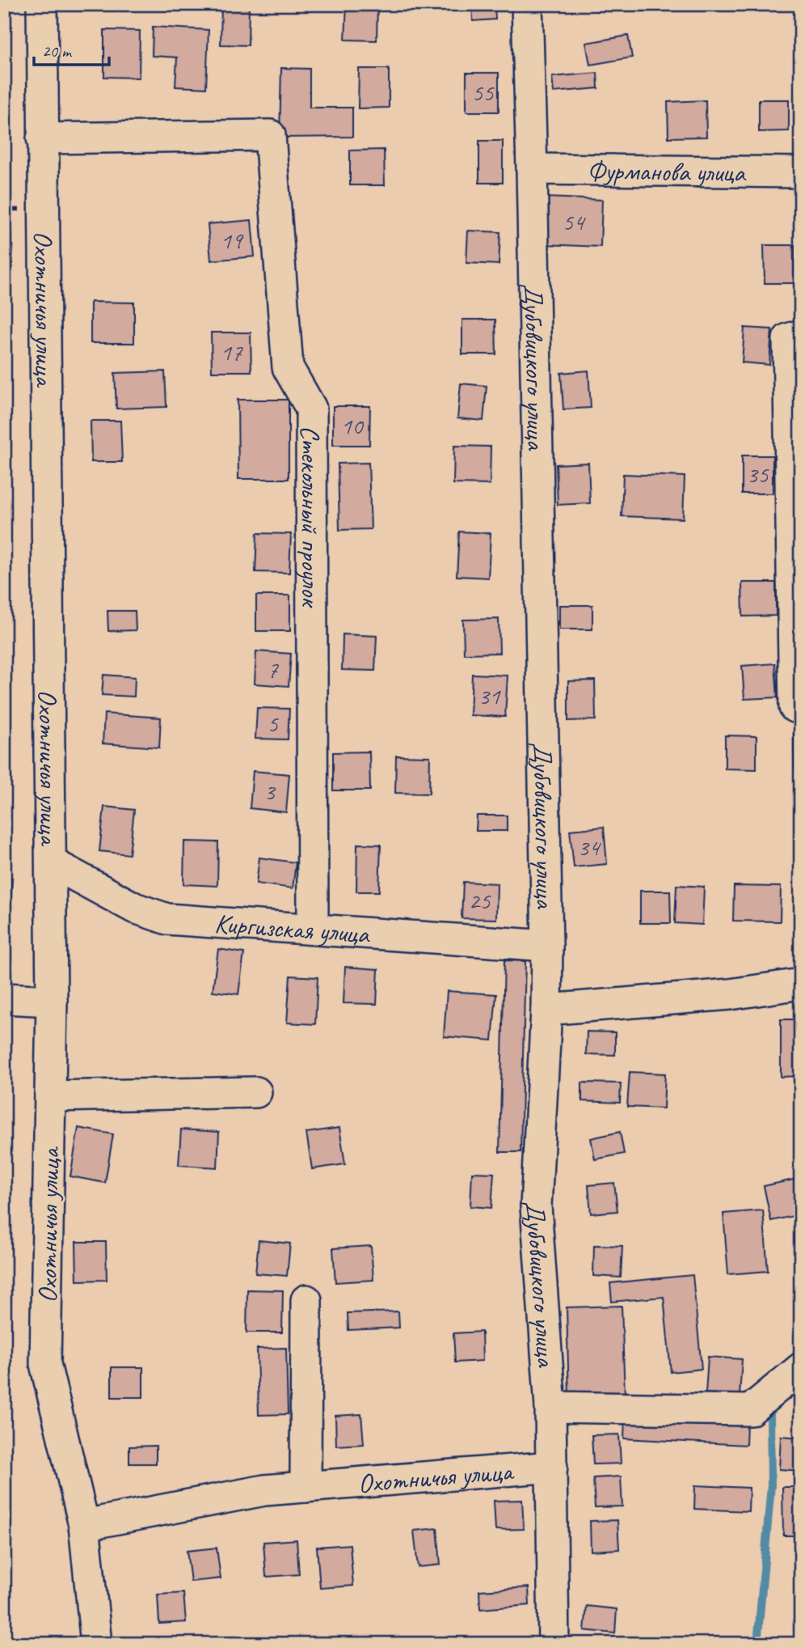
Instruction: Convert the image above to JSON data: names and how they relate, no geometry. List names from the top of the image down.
{
  "streets": {
    "street": [
      "Фурманова улица",
      "Охотничья улица",
      "Дубовицкого улица",
      "Стекольный проулок",
      "Киргизская улица"
    ]
  },
  "crossings": [
    ["Фурманова улица", "Дубовицкого улица"],
    ["Охотничья улица", "Дубовицкого улица"],
    ["Охотничья улица", "Стекольный проулок"],
    ["Охотничья улица", "Киргизская улица"],
    ["Дубовицкого улица", "Киргизская улица"],
    ["Стекольный проулок", "Киргизская улица"]
  ],
  "house_numbers": [
    "55",
    "54",
    "19",
    "17",
    "10",
    "35",
    "7",
    "31",
    "5",
    "3",
    "34",
    "25"
  ],
  "scale_bar": "20 m"
}
